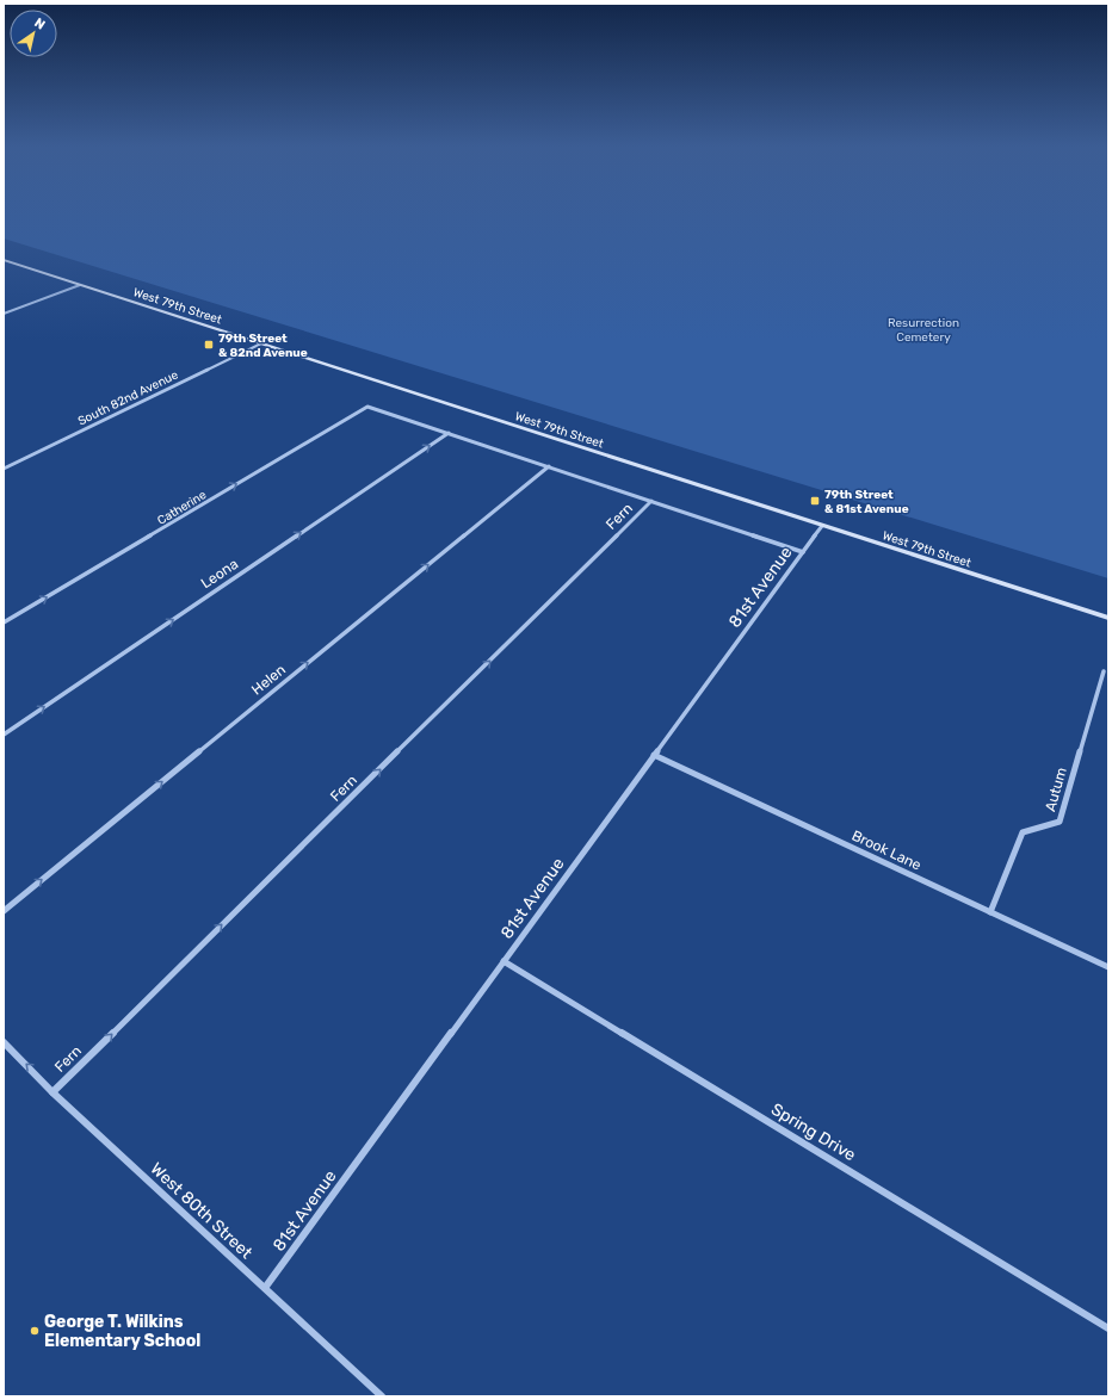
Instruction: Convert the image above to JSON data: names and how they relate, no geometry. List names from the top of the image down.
{
  "streets": {
    "main road": ["West 79th Street"],
    "street": [
      "South 82nd Avenue",
      "Catherine",
      "Fern",
      "Leona",
      "81st Avenue",
      "Helen",
      "Autum",
      "Brook Lane",
      "Spring Drive",
      "West 80th Street"
    ]
  },
  "crossings": [
    ["West 79th Street", "South 82nd Avenue"],
    ["West 79th Street", "81st Avenue"],
    ["Catherine", "Leona"],
    ["Fern", "West 80th Street"],
    ["81st Avenue", "Brook Lane"],
    ["81st Avenue", "Spring Drive"],
    ["81st Avenue", "West 80th Street"],
    ["Autum", "Brook Lane"]
  ],
  "one_way": [
    "Catherine",
    "Fern",
    "Leona",
    "Helen"
  ],
  "parks": ["Resurrection Cemetery"],
  "places": {
    "transit": ["79th Street & 82nd Avenue", "79th Street & 81st Avenue"],
    "other": ["George T. Wilkins Elementary School"]
  },
  "north": "top right"
}
